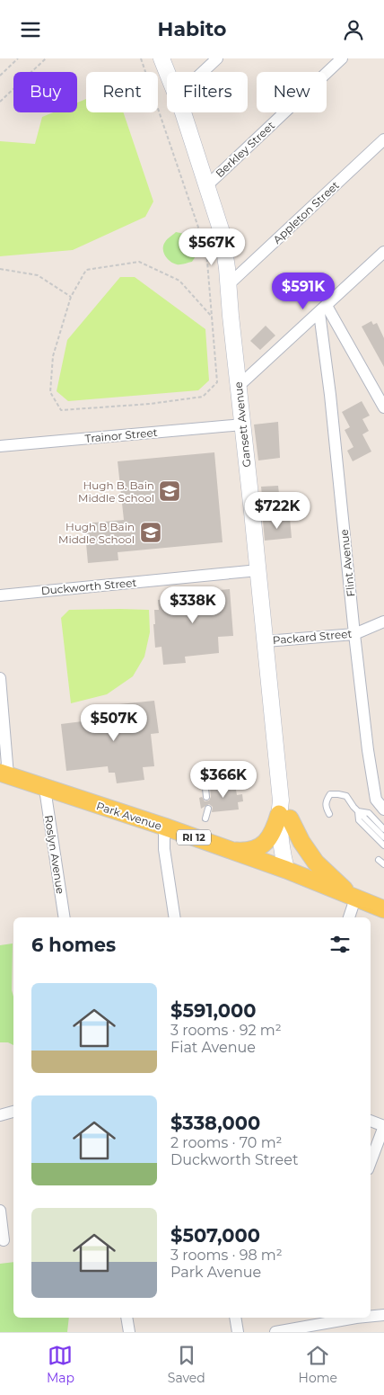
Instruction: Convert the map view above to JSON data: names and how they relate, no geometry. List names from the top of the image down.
{
  "streets": {
    "main road": ["Gansett Avenue", "Park Avenue", "RI 12"],
    "street": [
      "Berkley Street",
      "Appleton Street",
      "Trainor Street",
      "Flint Avenue",
      "Duckworth Street",
      "Packard Street",
      "Roslyn Avenue"
    ]
  },
  "crossings": [
    ["Berkley Street", "Gansett Avenue"],
    ["Appleton Street", "Gansett Avenue"],
    ["Gansett Avenue", "Trainor Street"],
    ["Gansett Avenue", "Duckworth Street"],
    ["Gansett Avenue", "Packard Street"],
    ["Gansett Avenue", "Park Avenue"],
    ["Flint Avenue", "Packard Street"],
    ["Park Avenue", "Roslyn Avenue"]
  ],
  "places": {
    "school or university": ["Hugh B. Bain Middle School", "Hugh B Bain Middle School"]
  },
  "page": {
    "header": "Habito",
    "chip": [
      "Buy",
      "Rent",
      "Filters",
      "New"
    ],
    "price": [
      "$567K",
      "$591K",
      "$722K",
      "$338K",
      "$507K",
      "$366K"
    ],
    "heading": "6 homes",
    "list": [
      {
        "name": "$591,000",
        "note": "3 rooms · 92 m² · Fiat Avenue"
      },
      {
        "name": "$338,000",
        "note": "2 rooms · 70 m² · Duckworth Street"
      },
      {
        "name": "$507,000",
        "note": "3 rooms · 98 m² · Park Avenue"
      }
    ],
    "tabs": ["Map", "Saved", "Home"]
  }
}
